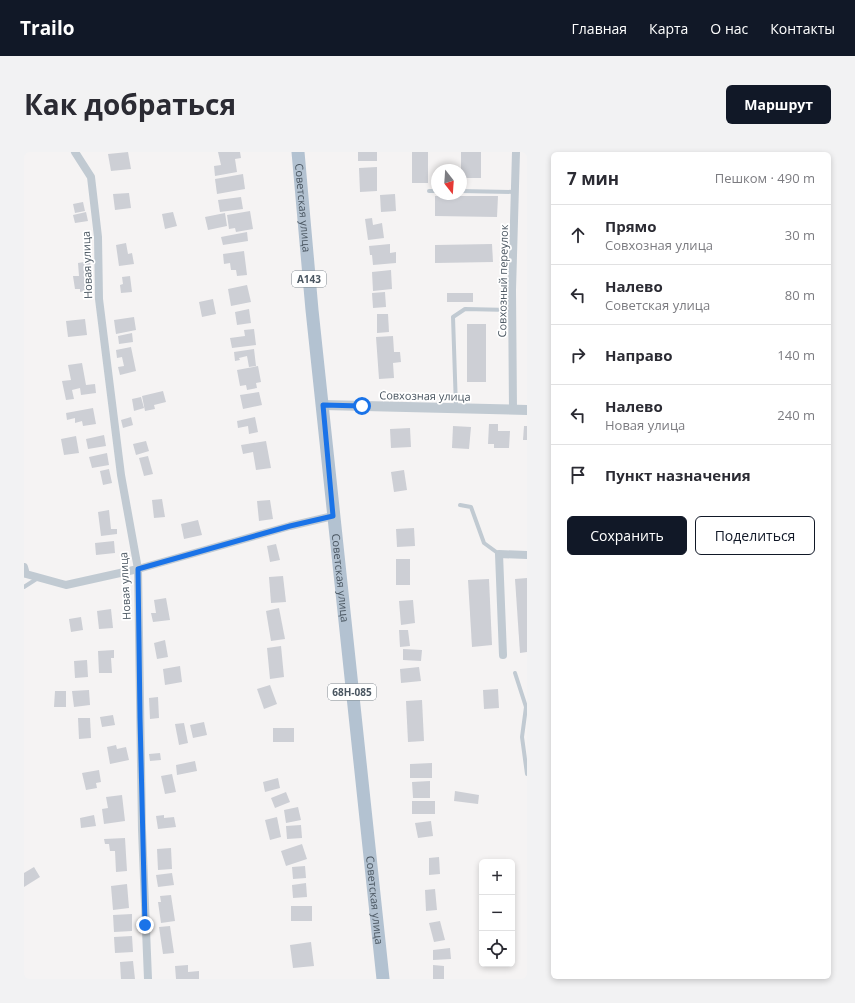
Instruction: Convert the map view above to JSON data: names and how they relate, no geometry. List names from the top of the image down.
{
  "streets": {
    "main road": ["Советская улица", "А143", "68Н-085"],
    "street": ["Новая улица", "Совхозный переулок", "Совхозная улица"]
  },
  "crossings": [
    ["Советская улица", "Совхозная улица"],
    ["Совхозный переулок", "Совхозная улица"]
  ],
  "north": "bottom",
  "page": {
    "header": "Trailo",
    "nav": [
      "Главная",
      "Карта",
      "О нас",
      "Контакты"
    ],
    "title": "Как добраться",
    "buttons": [
      "Маршрут",
      ["Сохранить", "Поделиться"]
    ],
    "heading": ["7 мин", "Пешком · 490 m"],
    "list": [
      ["Прямо", "Совхозная улица", "30 m"],
      ["Налево", "Советская улица", "80 m"],
      ["Направо", "140 m"],
      ["Налево", "Новая улица", "240 m"],
      "Пункт назначения"
    ],
    "map_buttons": ["+", "−"]
  }
}
